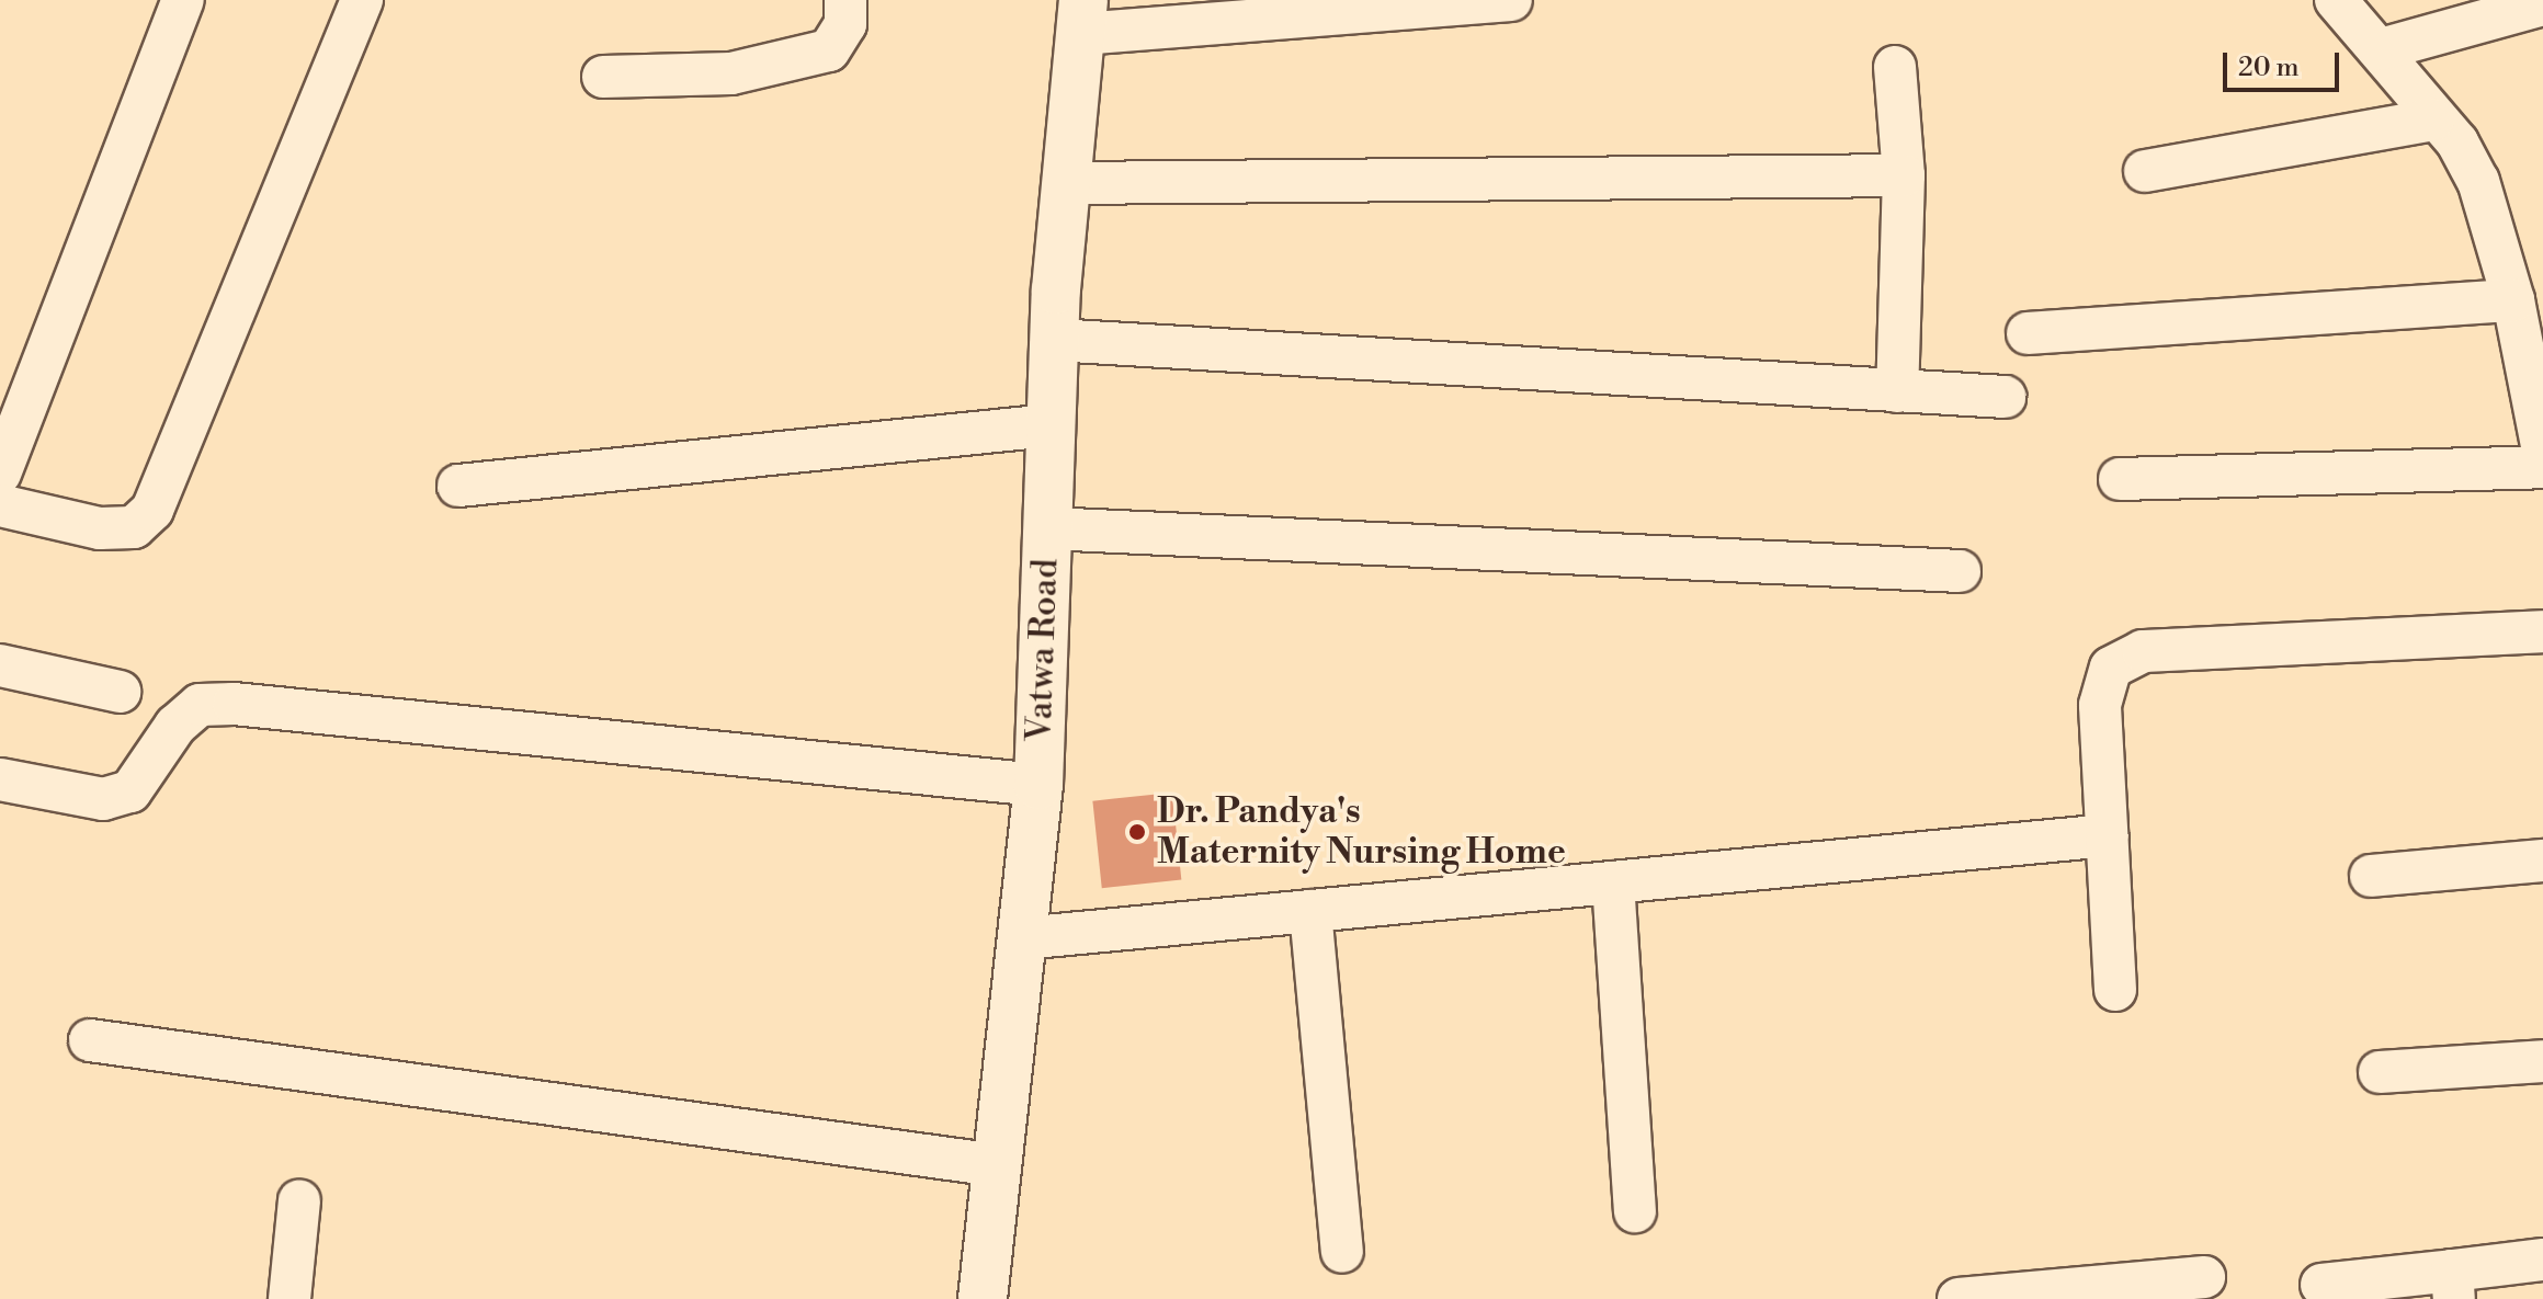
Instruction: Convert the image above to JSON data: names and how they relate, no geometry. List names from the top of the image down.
{
  "streets": {
    "main road": ["Vatwa Road"]
  },
  "places": ["Dr. Pandya's Maternity Nursing Home"],
  "scale_bar": "20 m"
}
